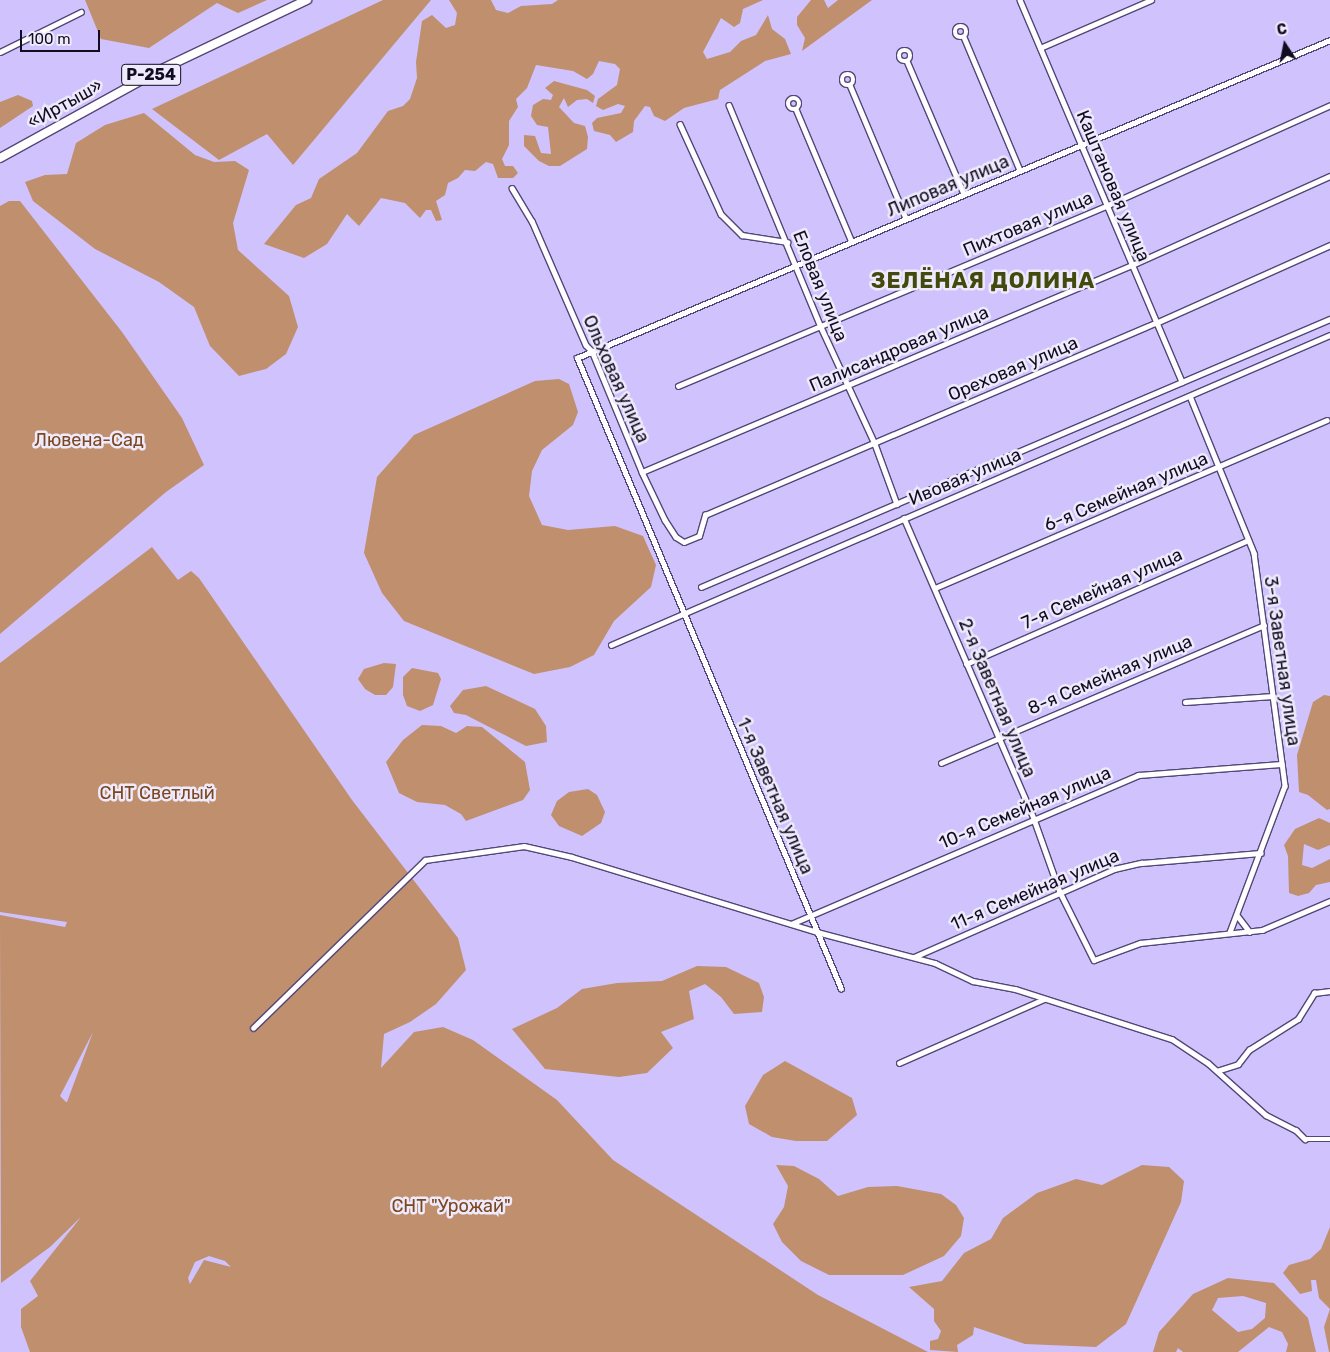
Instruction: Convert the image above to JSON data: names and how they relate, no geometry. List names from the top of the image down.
{
  "streets": {
    "highway": ["Р-254", "«Иртыш»"],
    "street": [
      "Липовая улица",
      "Каштановая улица",
      "Пихтовая улица",
      "Еловая улица",
      "Палисандровая улица",
      "Ореховая улица",
      "Ольховая улица",
      "Ивовая улица",
      "6-я Семейная улица",
      "7-я Семейная улица",
      "3-я Заветная улица",
      "8-я Семейная улица",
      "2-я Заветная улица",
      "1-я Заветная улица",
      "10-я Семейная улица",
      "11-я Семейная улица"
    ]
  },
  "crossings": [
    ["Липовая улица", "Каштановая улица"],
    ["Липовая улица", "Еловая улица"],
    ["Липовая улица", "Ольховая улица"],
    ["Липовая улица", "1-я Заветная улица"],
    ["Каштановая улица", "Пихтовая улица"],
    ["Каштановая улица", "Палисандровая улица"],
    ["Каштановая улица", "Ореховая улица"],
    ["Каштановая улица", "Ивовая улица"],
    ["Пихтовая улица", "Еловая улица"],
    ["Еловая улица", "Палисандровая улица"],
    ["Еловая улица", "Ореховая улица"],
    ["Еловая улица", "Ивовая улица"],
    ["Палисандровая улица", "Ольховая улица"],
    ["Ореховая улица", "Ольховая улица"],
    ["Ивовая улица", "3-я Заветная улица"],
    ["Ивовая улица", "2-я Заветная улица"],
    ["Ивовая улица", "1-я Заветная улица"],
    ["6-я Семейная улица", "3-я Заветная улица"],
    ["6-я Семейная улица", "2-я Заветная улица"],
    ["7-я Семейная улица", "3-я Заветная улица"],
    ["7-я Семейная улица", "2-я Заветная улица"],
    ["3-я Заветная улица", "8-я Семейная улица"],
    ["3-я Заветная улица", "2-я Заветная улица"],
    ["3-я Заветная улица", "10-я Семейная улица"],
    ["3-я Заветная улица", "11-я Семейная улица"],
    ["8-я Семейная улица", "2-я Заветная улица"],
    ["2-я Заветная улица", "10-я Семейная улица"],
    ["2-я Заветная улица", "11-я Семейная улица"],
    ["1-я Заветная улица", "10-я Семейная улица"]
  ],
  "districts": ["ЗЕЛЁНАЯ ДОЛИНА"],
  "parks": ["Лювена-Сад", "СНТ Светлый", "СНТ \"Урожай\""],
  "scale_bar": "100 m",
  "north": "top"
}
